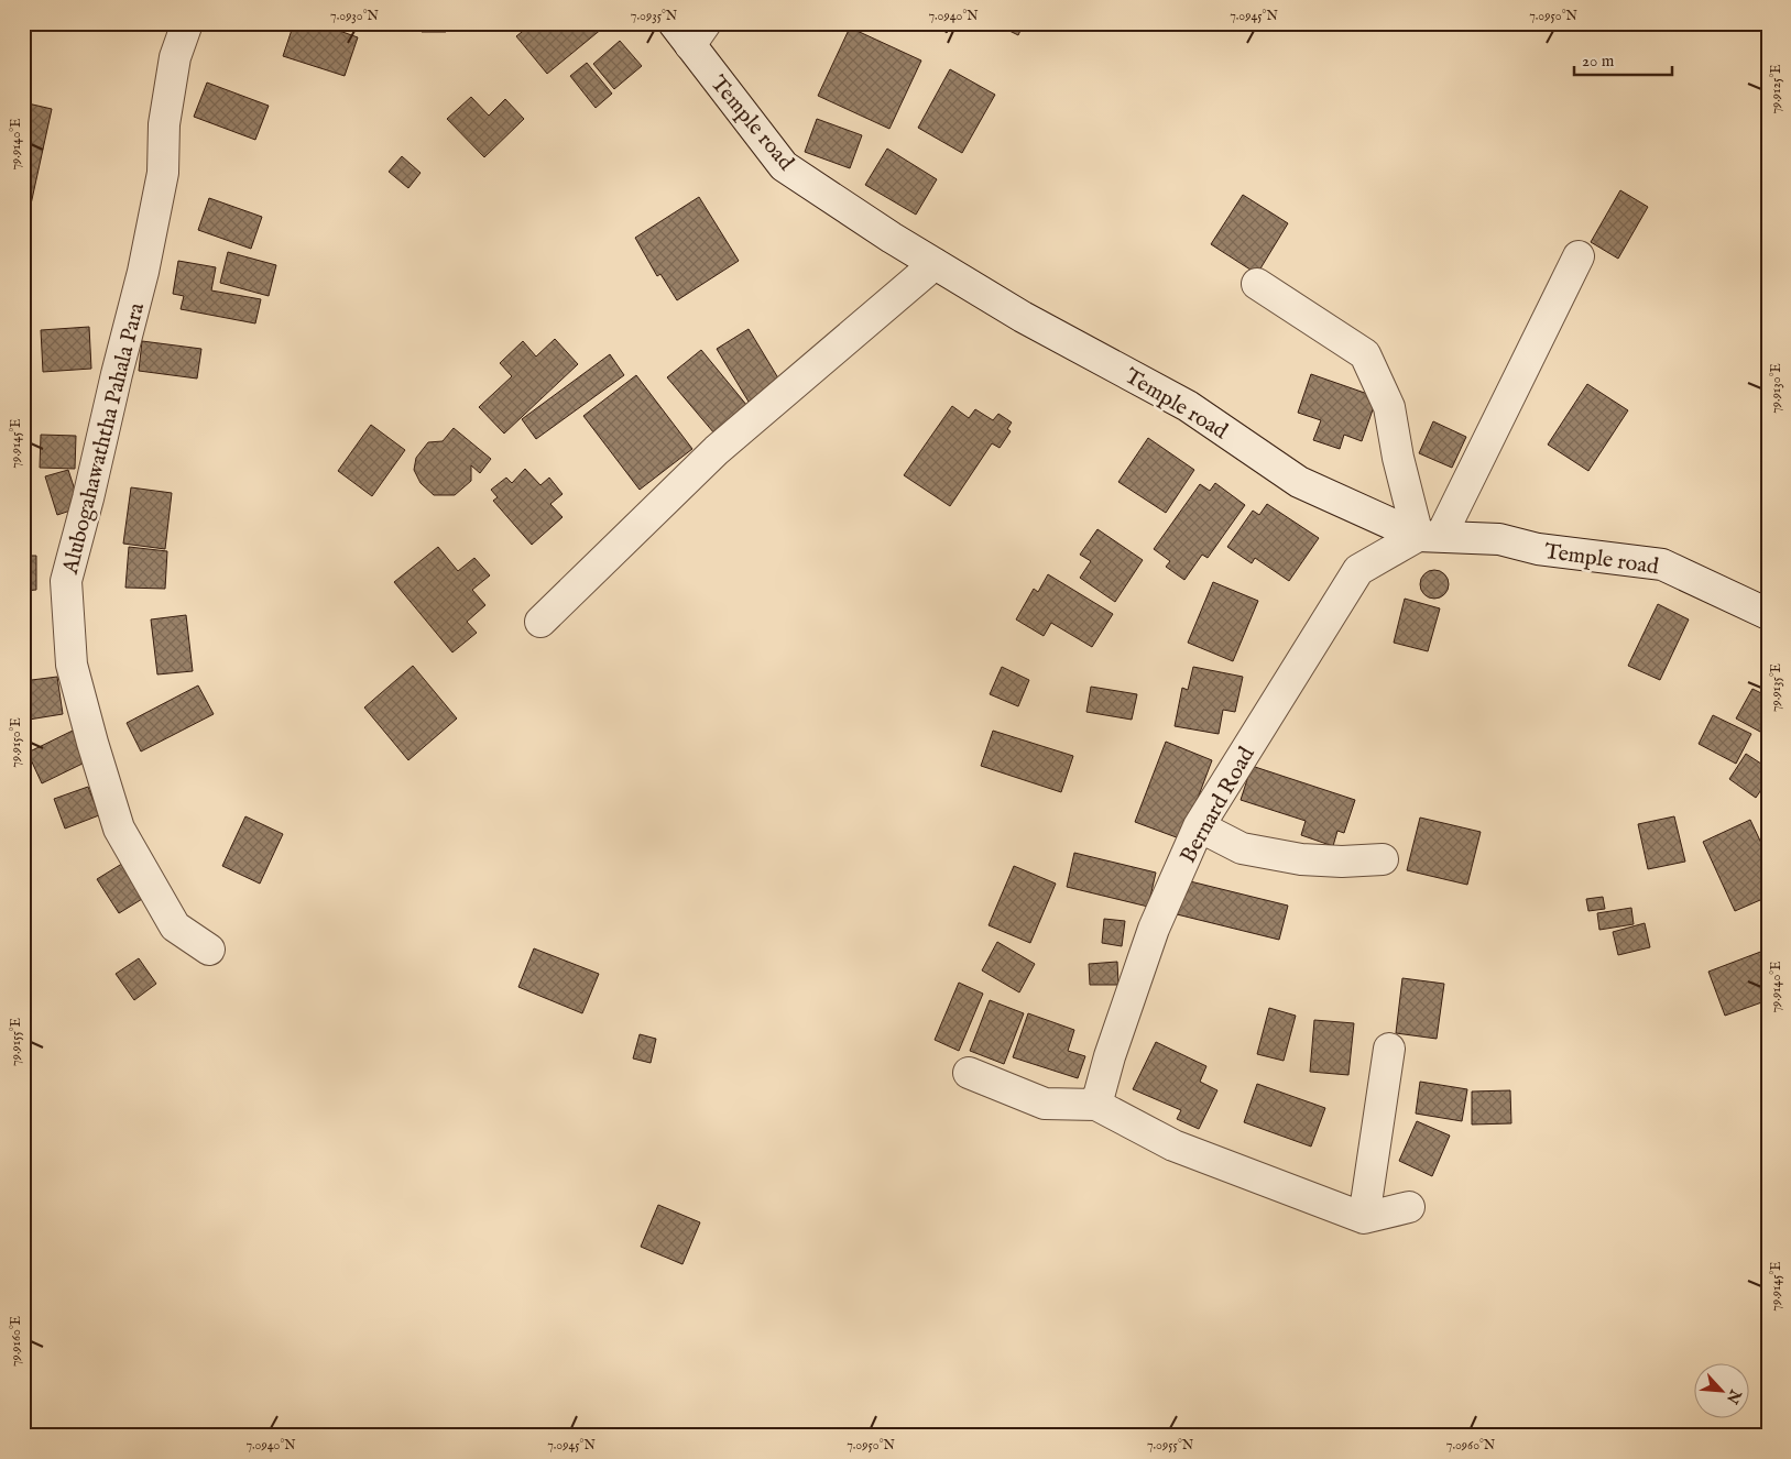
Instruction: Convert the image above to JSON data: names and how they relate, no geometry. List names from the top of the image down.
{
  "streets": {
    "street": ["Temple road", "Alubogahawaththa Pahala Para", "Bernard Road"]
  },
  "crossings": [
    ["Temple road", "Bernard Road"]
  ],
  "scale_bar": "20 m",
  "north": "bottom right",
  "coordinates": [
    "7.0930°N",
    "7.0935°N",
    "7.0940°N",
    "7.0945°N",
    "7.0950°N",
    "79.9125°E",
    "79.9140°E",
    "79.9130°E",
    "79.9145°E",
    "79.9135°E",
    "79.9150°E",
    "79.9155°E",
    "79.9160°E",
    "7.0955°N",
    "7.0960°N"
  ]
}
